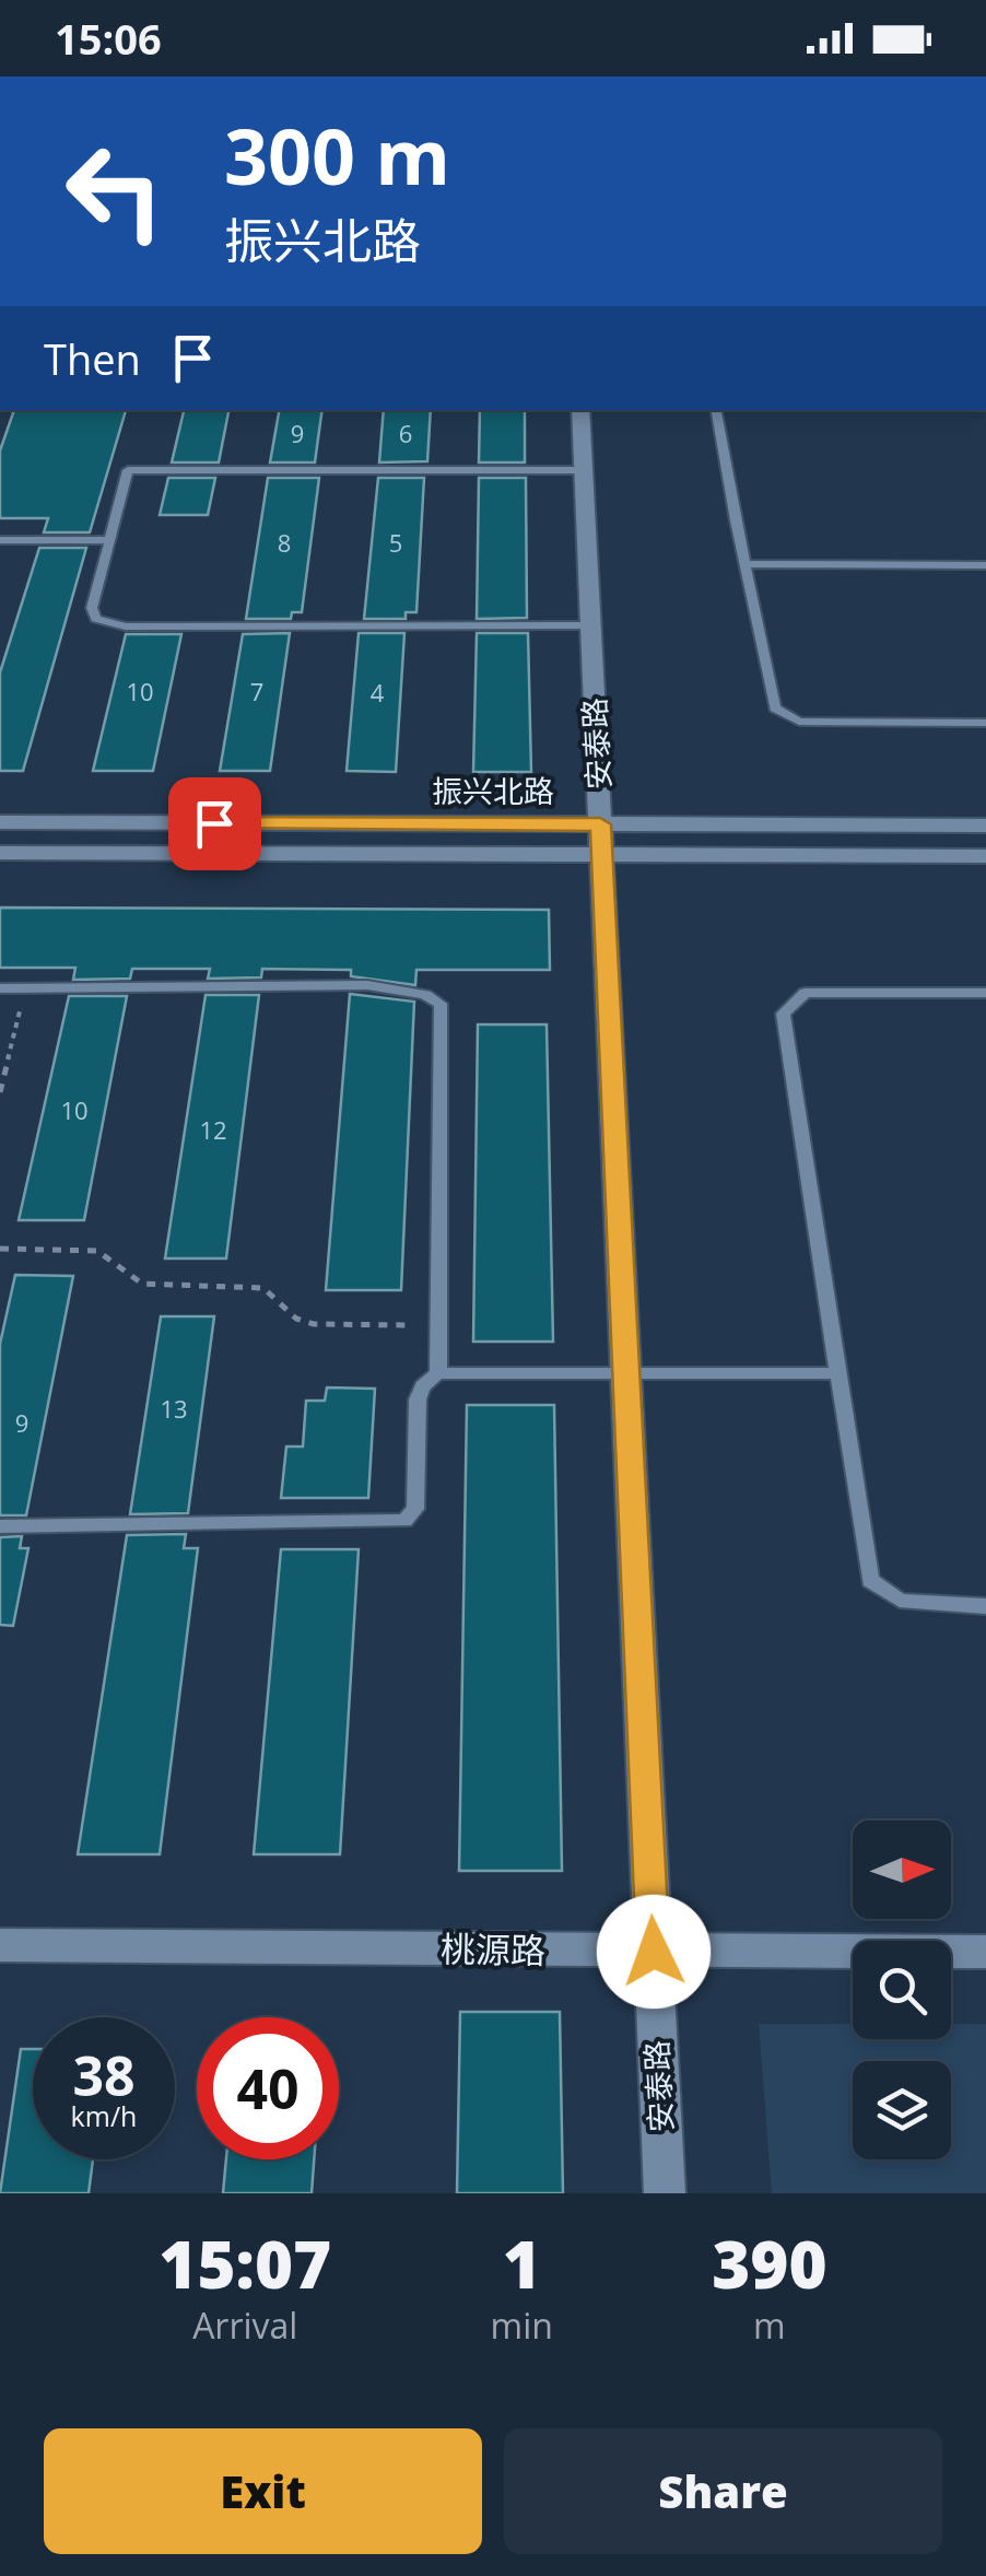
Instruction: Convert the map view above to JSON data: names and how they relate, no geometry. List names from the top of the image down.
{
  "streets": {
    "street": ["安泰路", "振兴北路", "桃源路"]
  },
  "crossings": [
    ["安泰路", "振兴北路"],
    ["安泰路", "桃源路"]
  ],
  "house_numbers": [
    "9",
    "6",
    "8",
    "5",
    "10",
    "7",
    "4",
    "10",
    "12",
    "13",
    "9"
  ],
  "north": "right",
  "page": {
    "status": "15:06",
    "turn": ["300 m", "振兴北路"],
    "then": "Then",
    "speed": "38 km/h",
    "limit": "40",
    "eta": [
      "15:07",
      "Arrival",
      "1",
      "min",
      "390",
      "m"
    ],
    "buttons": ["Exit", "Share"]
  }
}
